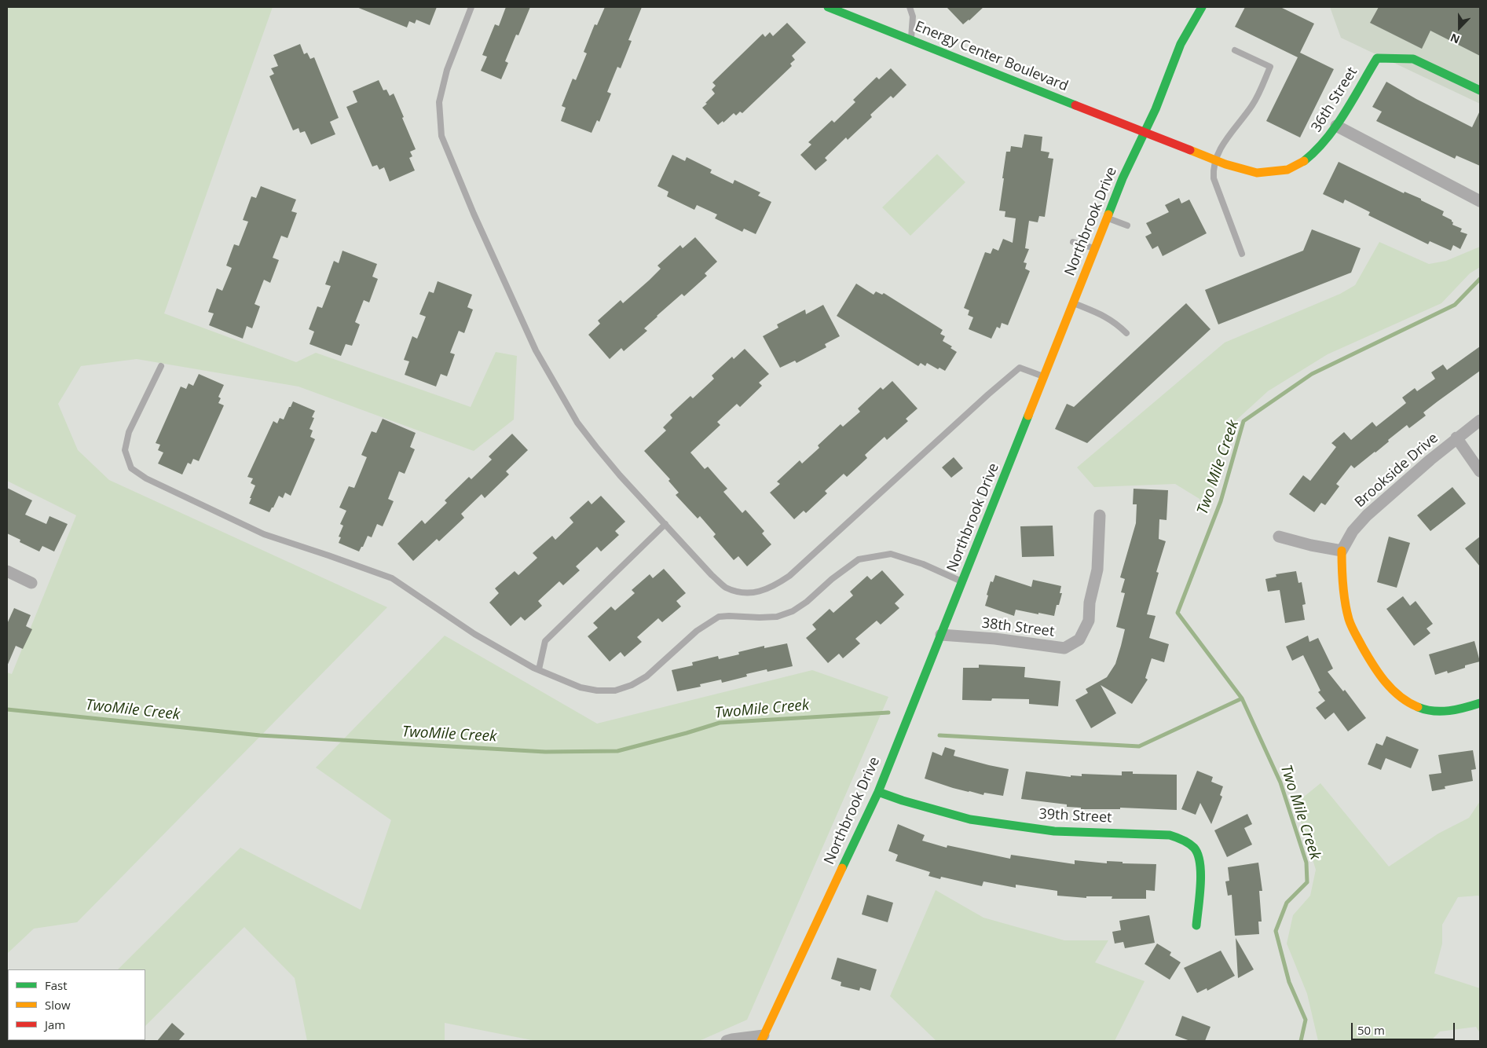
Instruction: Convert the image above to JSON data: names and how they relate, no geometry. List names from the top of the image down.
{
  "streets": {
    "street": [
      "Energy Center Boulevard",
      "36th Street",
      "Northbrook Drive",
      "Brookside Drive",
      "38th Street",
      "39th Street"
    ]
  },
  "crossings": [
    ["Energy Center Boulevard", "36th Street"],
    ["Energy Center Boulevard", "Northbrook Drive"],
    ["36th Street", "Northbrook Drive"],
    ["Northbrook Drive", "38th Street"],
    ["Northbrook Drive", "39th Street"]
  ],
  "water": ["Two Mile Creek", "TwoMile Creek"],
  "legend": ["Fast", "Slow", "Jam"],
  "scale_bar": "50 m",
  "north": "bottom"
}
